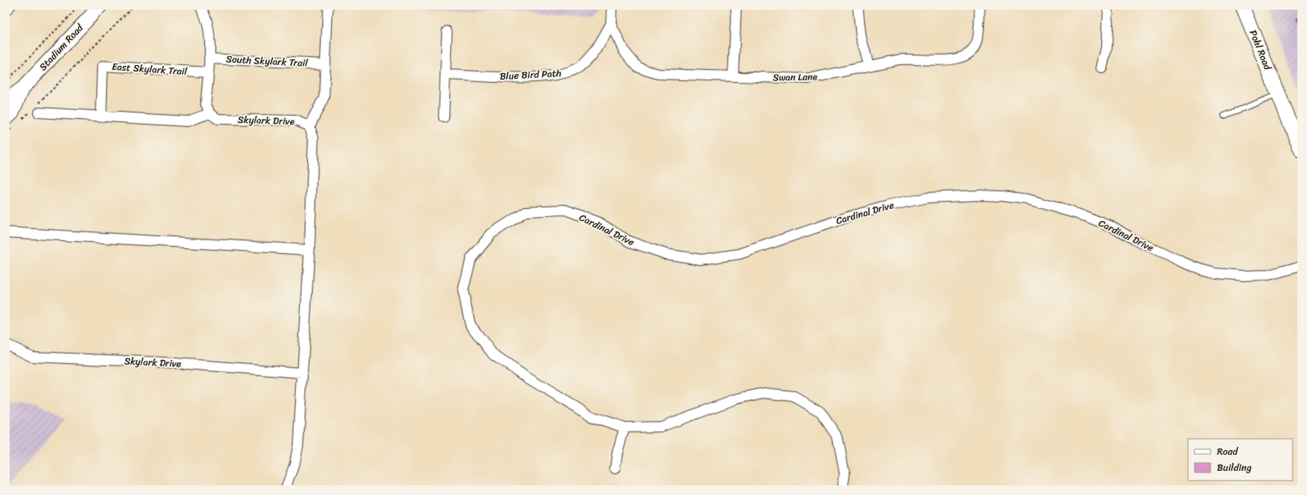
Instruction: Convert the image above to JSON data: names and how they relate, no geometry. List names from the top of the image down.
{
  "streets": {
    "street": [
      "Stadium Road",
      "Pohl Road",
      "South Skylark Trail",
      "East Skylark Trail",
      "Blue Bird Path",
      "Swan Lane",
      "Skylark Drive",
      "Cardinal Drive"
    ]
  },
  "crossings": [
    ["Blue Bird Path", "Swan Lane"]
  ],
  "legend": ["Road", "Building"]
}
